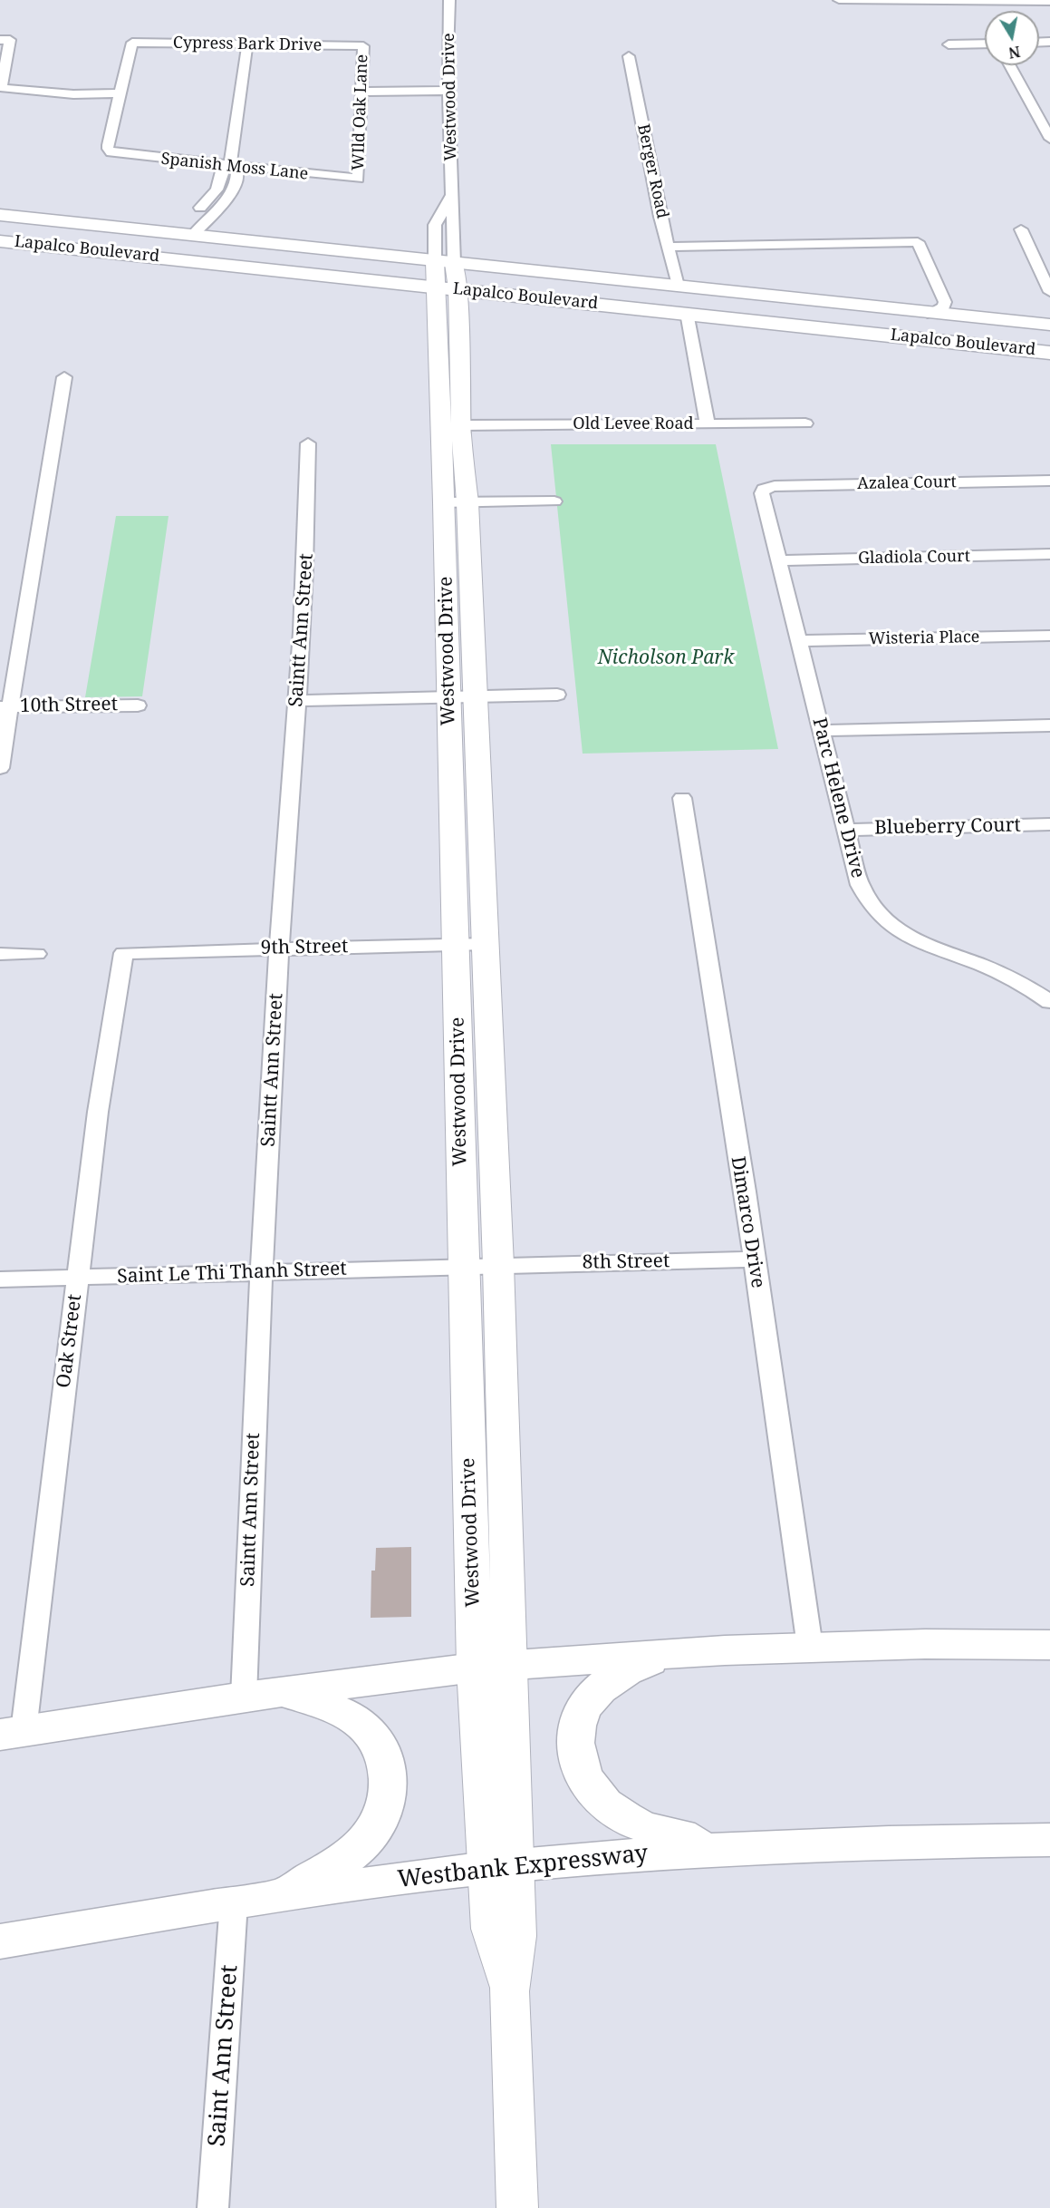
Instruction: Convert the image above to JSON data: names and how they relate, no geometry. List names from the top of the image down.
{
  "streets": {
    "main road": ["Lapalco Boulevard", "Westbank Expressway"],
    "street": [
      "Cypress Bark Drive",
      "Westwood Drive",
      "WIld Oak Lane",
      "Spanish Moss Lane",
      "Berger Road",
      "Old Levee Road",
      "Azalea Court",
      "Gladiola Court",
      "Saintt Ann Street",
      "Wisteria Place",
      "10th Street",
      "Parc Helene Drive",
      "Blueberry Court",
      "9th Street",
      "Dimarco Drive",
      "8th Street",
      "Saint Le Thi Thanh Street",
      "Oak Street",
      "Saint Ann Street"
    ]
  },
  "crossings": [
    ["Cypress Bark Drive", "WIld Oak Lane"],
    ["Cypress Bark Drive", "Spanish Moss Lane"],
    ["Westwood Drive", "Lapalco Boulevard"],
    ["Westwood Drive", "Old Levee Road"],
    ["Westwood Drive", "9th Street"],
    ["Westwood Drive", "8th Street"],
    ["Westwood Drive", "Saint Le Thi Thanh Street"],
    ["Westwood Drive", "Westbank Expressway"],
    ["WIld Oak Lane", "Spanish Moss Lane"],
    ["Berger Road", "Lapalco Boulevard"],
    ["Azalea Court", "Parc Helene Drive"],
    ["Gladiola Court", "Parc Helene Drive"],
    ["Saintt Ann Street", "9th Street"],
    ["Saintt Ann Street", "Saint Le Thi Thanh Street"],
    ["Wisteria Place", "Parc Helene Drive"],
    ["Parc Helene Drive", "Blueberry Court"],
    ["9th Street", "Oak Street"],
    ["Dimarco Drive", "8th Street"],
    ["8th Street", "Saint Le Thi Thanh Street"],
    ["Saint Le Thi Thanh Street", "Oak Street"],
    ["Westbank Expressway", "Saint Ann Street"]
  ],
  "parks": ["Nicholson Park"],
  "north": "bottom"
}
